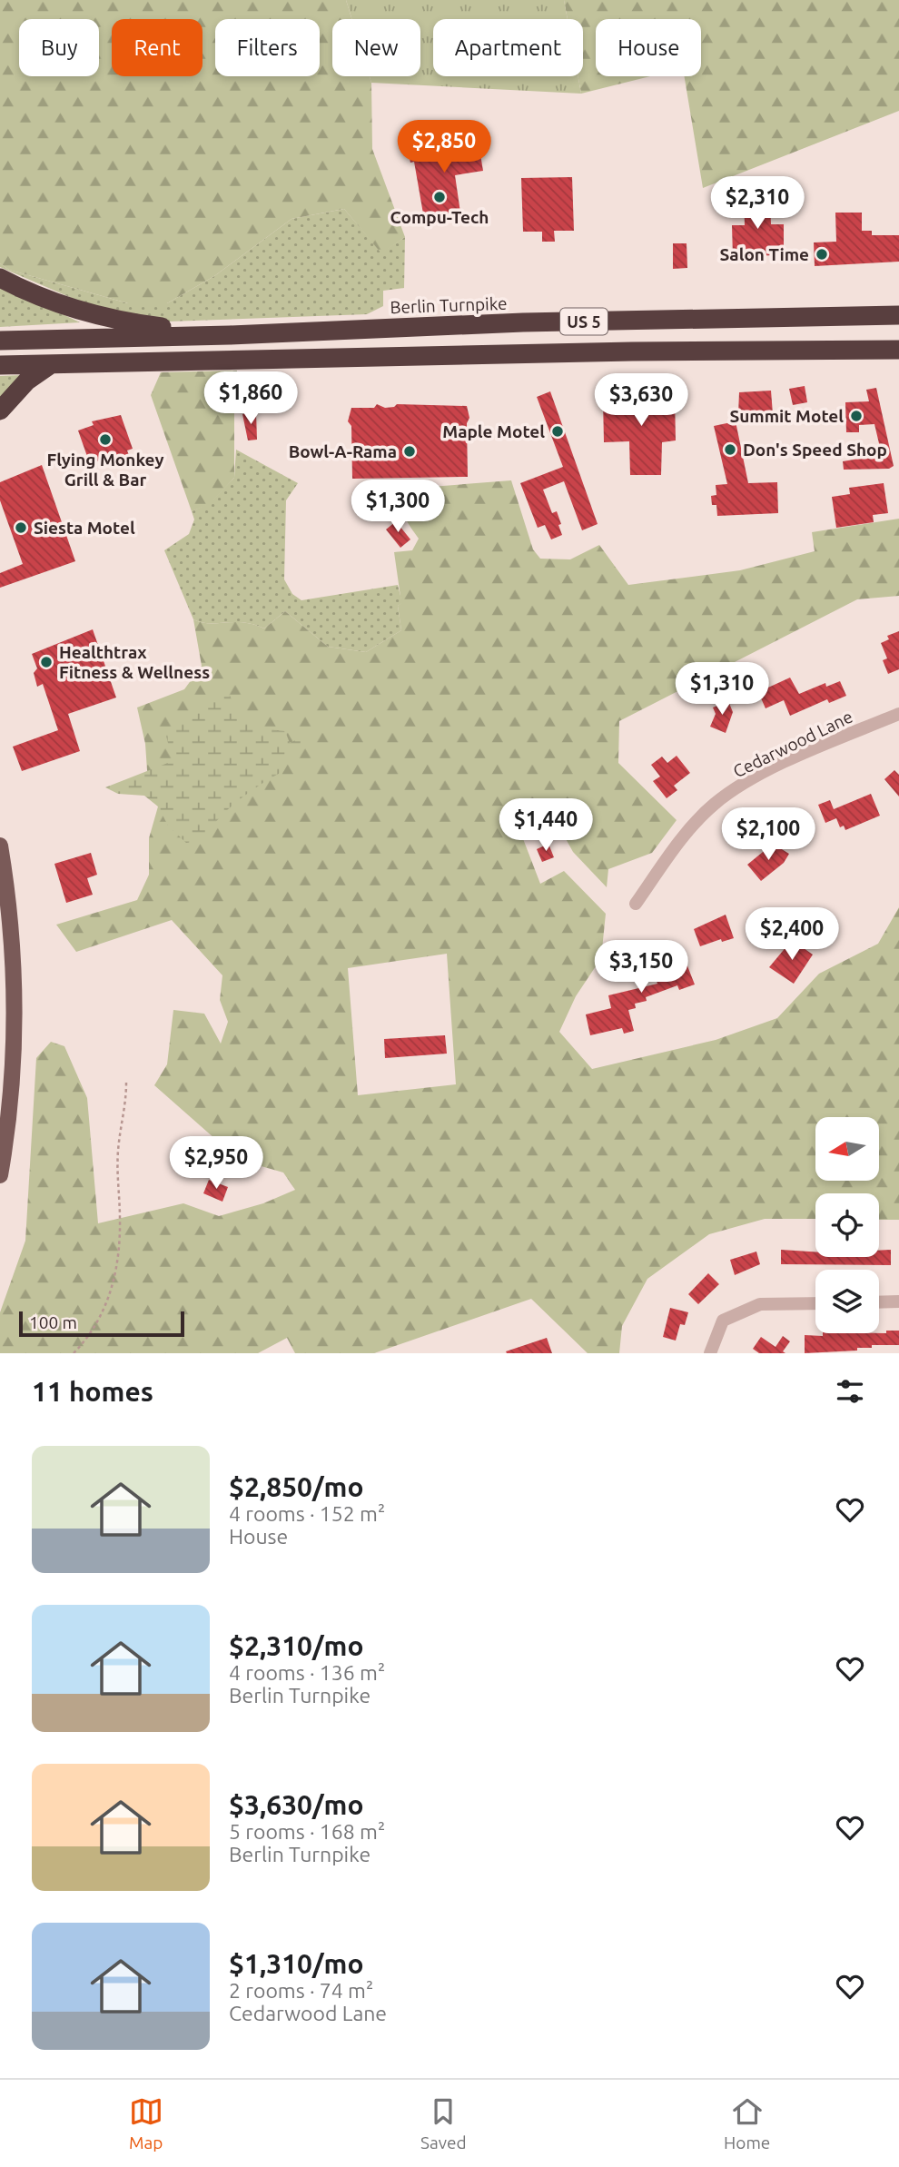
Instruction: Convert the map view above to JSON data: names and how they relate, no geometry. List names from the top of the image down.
{
  "streets": {
    "highway": ["Berlin Turnpike", "US 5"],
    "street": ["Cedarwood Lane"]
  },
  "places": [
    "Compu-Tech",
    "Salon Time",
    "Summit Motel",
    "Maple Motel",
    "Flying Monkey Grill & Bar",
    "Don's Speed Shop",
    "Bowl-A-Rama",
    "Siesta Motel",
    "Healthtrax Fitness & Wellness"
  ],
  "scale_bar": "100 m",
  "north": "left",
  "page": {
    "chip": [
      "Buy",
      "Rent",
      "Filters",
      "New",
      "Apartment",
      "House"
    ],
    "price": [
      "$2,850",
      "$2,310",
      "$1,860",
      "$3,630",
      "$1,300",
      "$1,310",
      "$1,440",
      "$2,100",
      "$2,400",
      "$3,150",
      "$2,950"
    ],
    "scale": "100 m",
    "heading": "11 homes",
    "list": [
      {
        "name": "$2,850/mo",
        "note": "4 rooms · 152 m² · House"
      },
      {
        "name": "$2,310/mo",
        "note": "4 rooms · 136 m² · Berlin Turnpike"
      },
      {
        "name": "$3,630/mo",
        "note": "5 rooms · 168 m² · Berlin Turnpike"
      },
      {
        "name": "$1,310/mo",
        "note": "2 rooms · 74 m² · Cedarwood Lane"
      }
    ],
    "tabs": ["Map", "Saved", "Home"]
  }
}
